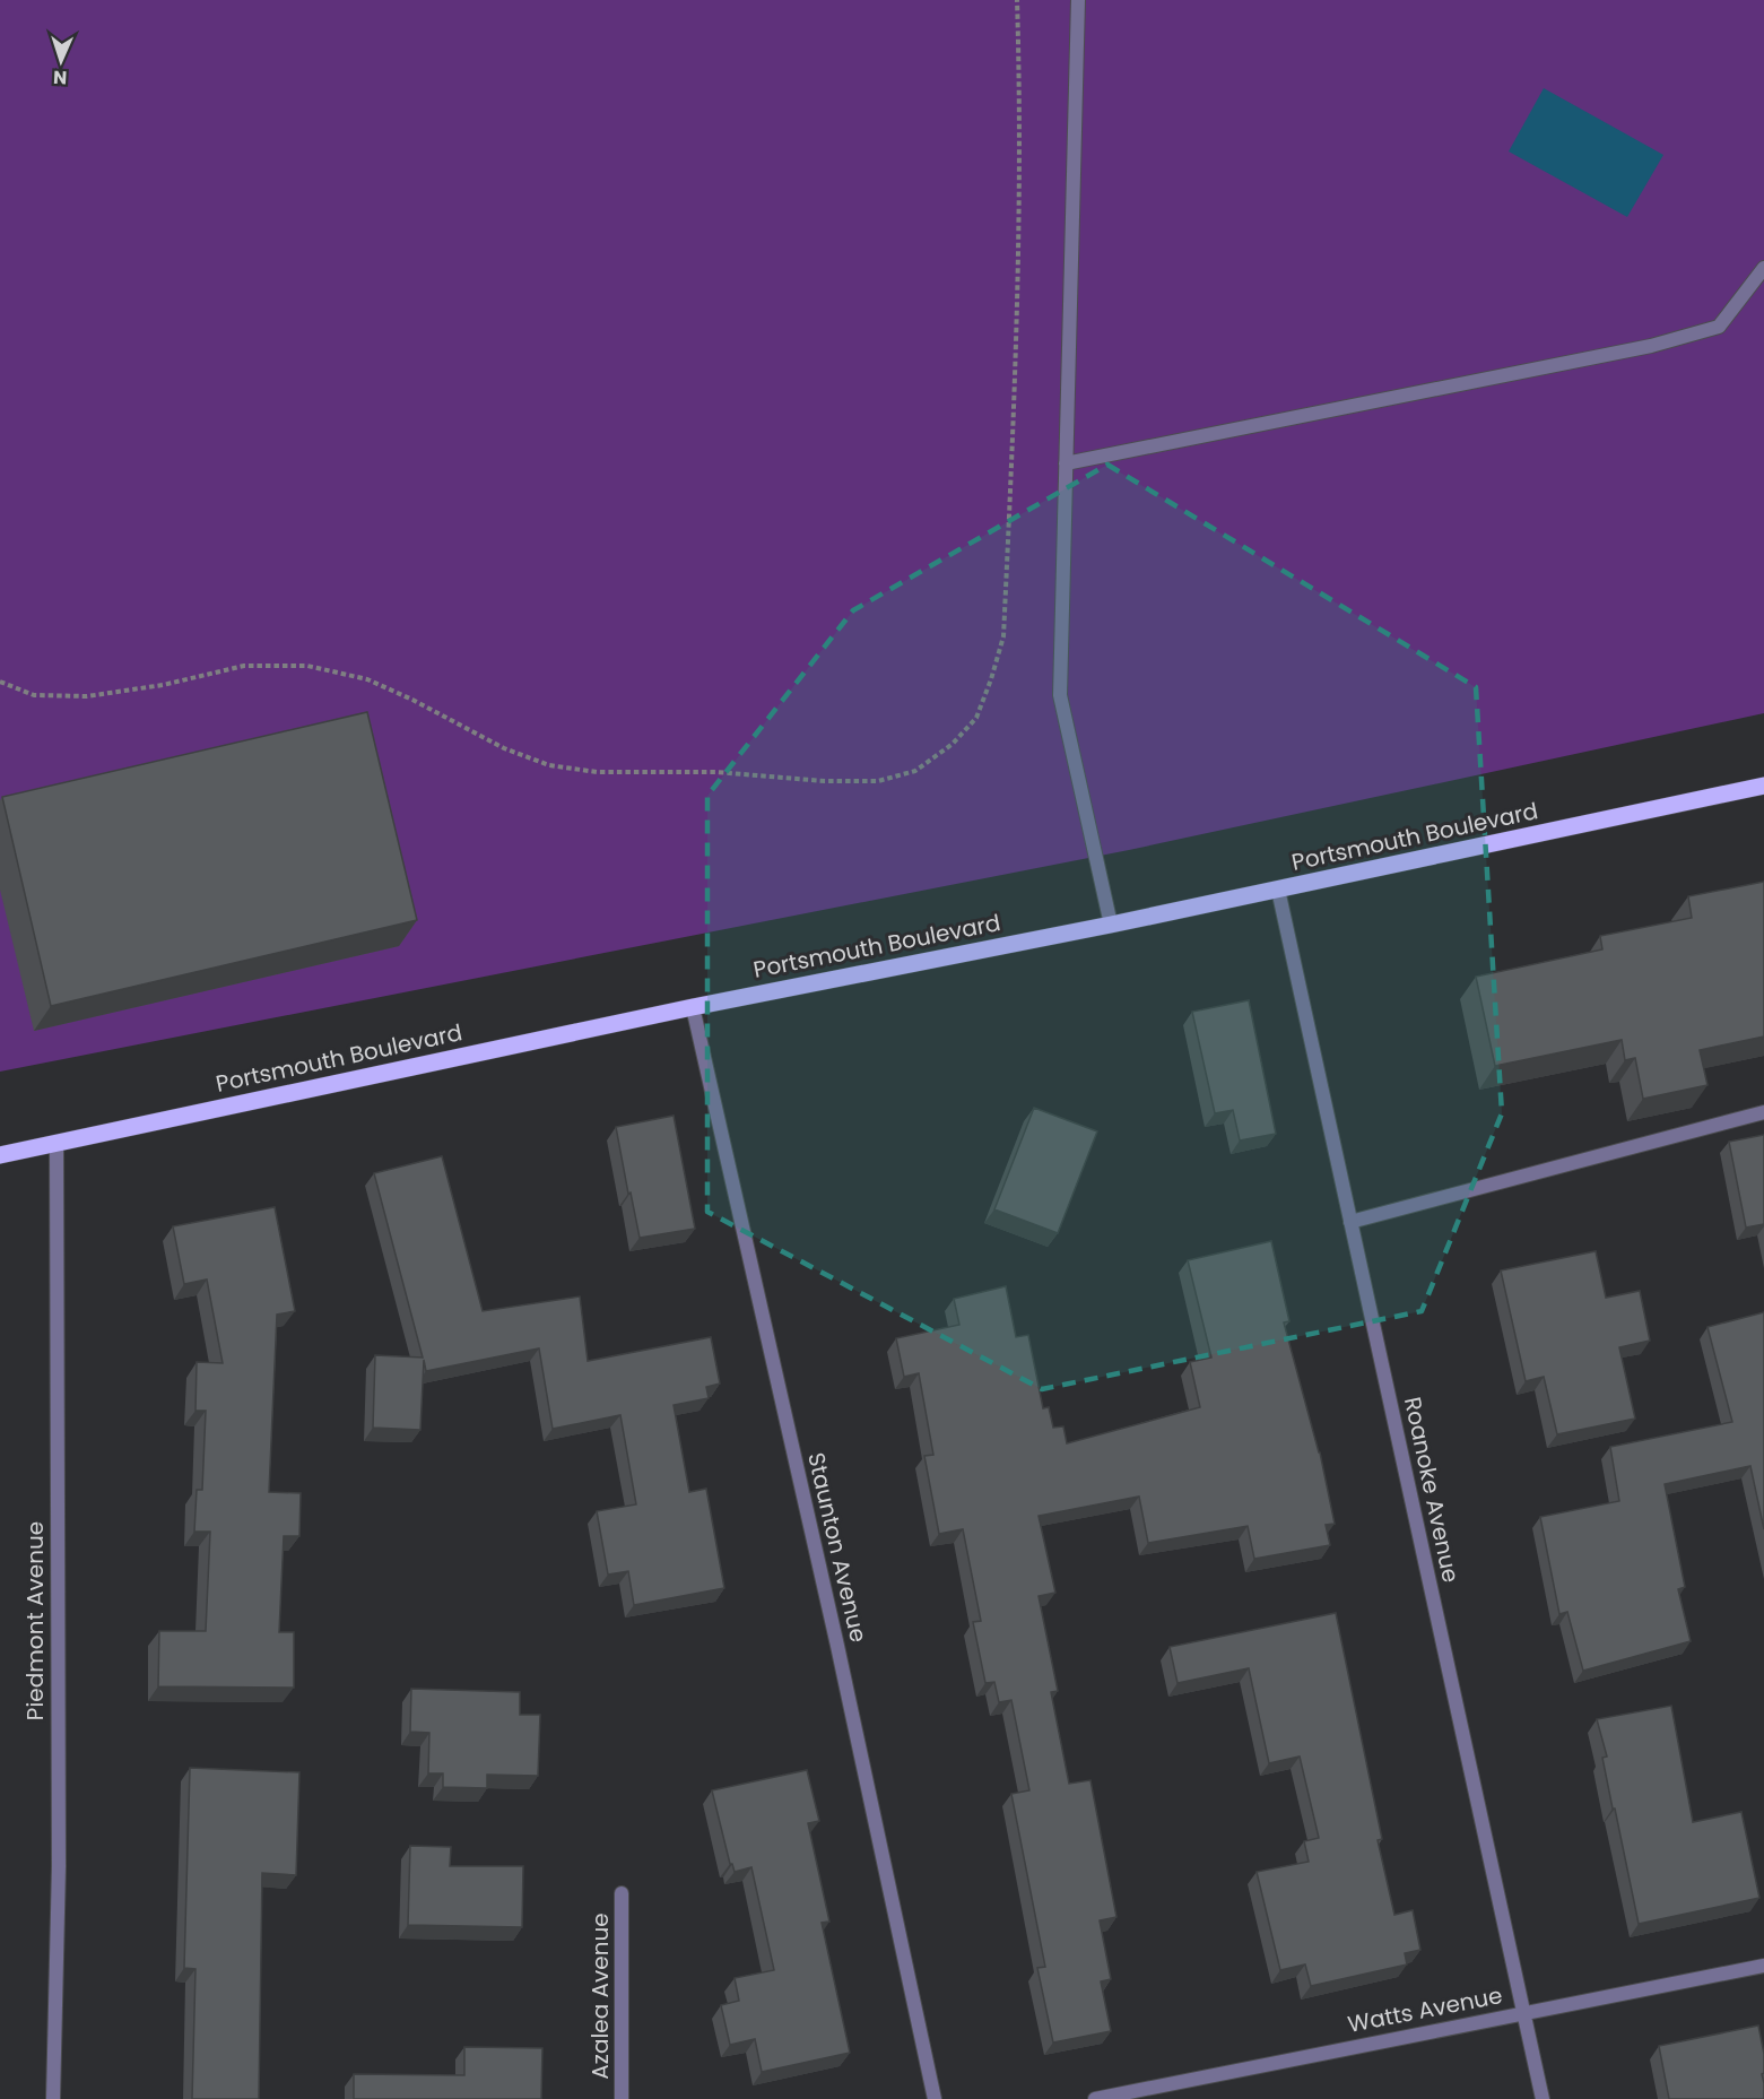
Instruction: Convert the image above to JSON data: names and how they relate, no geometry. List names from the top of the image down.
{
  "streets": {
    "main road": ["Portsmouth Boulevard"],
    "street": [
      "Roanoke Avenue",
      "Staunton Avenue",
      "Piedmont Avenue",
      "Azalea Avenue",
      "Watts Avenue"
    ]
  },
  "crossings": [
    ["Portsmouth Boulevard", "Roanoke Avenue"],
    ["Portsmouth Boulevard", "Staunton Avenue"],
    ["Portsmouth Boulevard", "Piedmont Avenue"],
    ["Roanoke Avenue", "Watts Avenue"]
  ],
  "north": "bottom"
}
